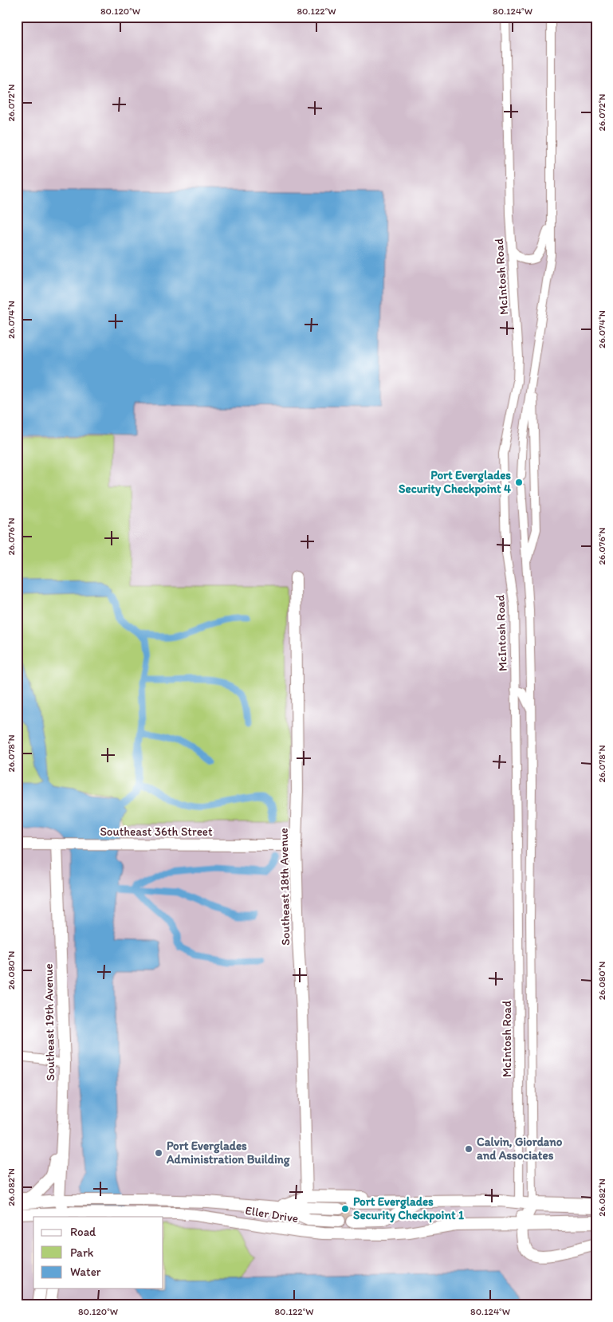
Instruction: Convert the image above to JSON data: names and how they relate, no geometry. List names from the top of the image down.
{
  "streets": {
    "street": [
      "McIntosh Road",
      "Southeast 36th Street",
      "Southeast 18th Avenue",
      "Southeast 19th Avenue",
      "Eller Drive"
    ]
  },
  "crossings": [
    ["McIntosh Road", "Eller Drive"],
    ["Southeast 36th Street", "Southeast 18th Avenue"],
    ["Southeast 36th Street", "Southeast 19th Avenue"],
    ["Southeast 18th Avenue", "Eller Drive"],
    ["Southeast 19th Avenue", "Eller Drive"]
  ],
  "places": [
    "Port Everglades Security Checkpoint 4",
    "Calvin, Giordano and Associates",
    "Port Everglades Administration Building",
    "Port Everglades Security Checkpoint 1"
  ],
  "legend": ["Road", "Park", "Water"],
  "coordinates": [
    "80.120°W",
    "80.122°W",
    "80.124°W",
    "26.072°N",
    "26.074°N",
    "26.076°N",
    "26.078°N",
    "26.080°N",
    "26.082°N"
  ]
}
